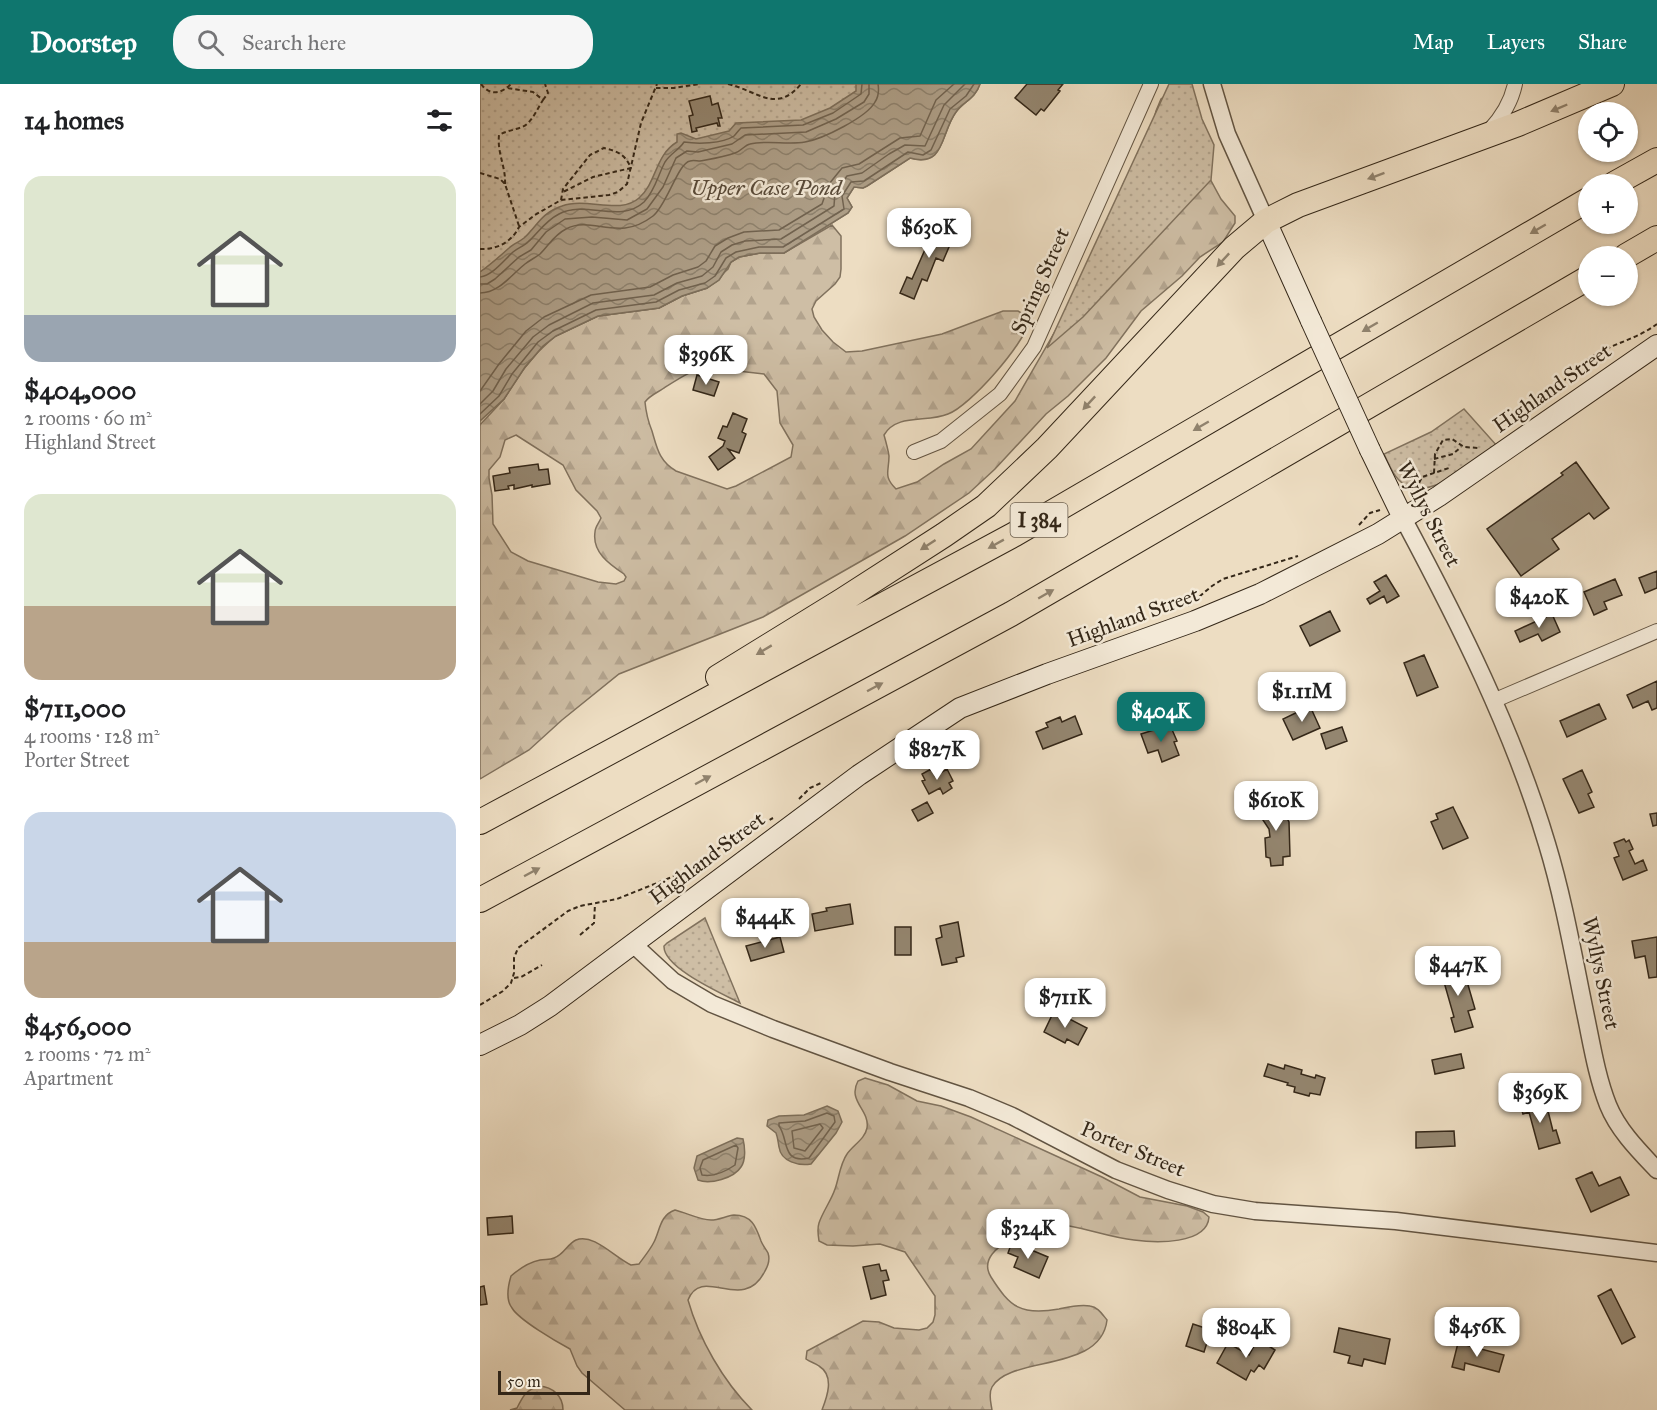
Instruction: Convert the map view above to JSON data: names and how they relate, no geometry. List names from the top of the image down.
{
  "streets": {
    "highway": ["I 384"],
    "main road": ["Highland Street", "Wyllys Street"],
    "street": ["Spring Street", "Porter Street"]
  },
  "crossings": [
    ["Highland Street", "Wyllys Street"],
    ["Highland Street", "Porter Street"]
  ],
  "water": ["Upper Case Pond"],
  "scale_bar": "50 m",
  "page": {
    "header": "Doorstep",
    "search": "Search here",
    "nav": ["Map", "Layers", "Share"],
    "heading": "14 homes",
    "map_buttons": ["+", "−"],
    "list": [
      {
        "name": "$404,000",
        "note": "2 rooms · 60 m² · Highland Street"
      },
      {
        "name": "$711,000",
        "note": "4 rooms · 128 m² · Porter Street"
      },
      {
        "name": "$456,000",
        "note": "2 rooms · 72 m² · Apartment"
      }
    ],
    "price": [
      "$630K",
      "$396K",
      "$420K",
      "$1.11M",
      "$404K",
      "$827K",
      "$610K",
      "$444K",
      "$447K",
      "$711K",
      "$369K",
      "$324K",
      "$456K",
      "$804K"
    ],
    "scale": "50 m"
  }
}
